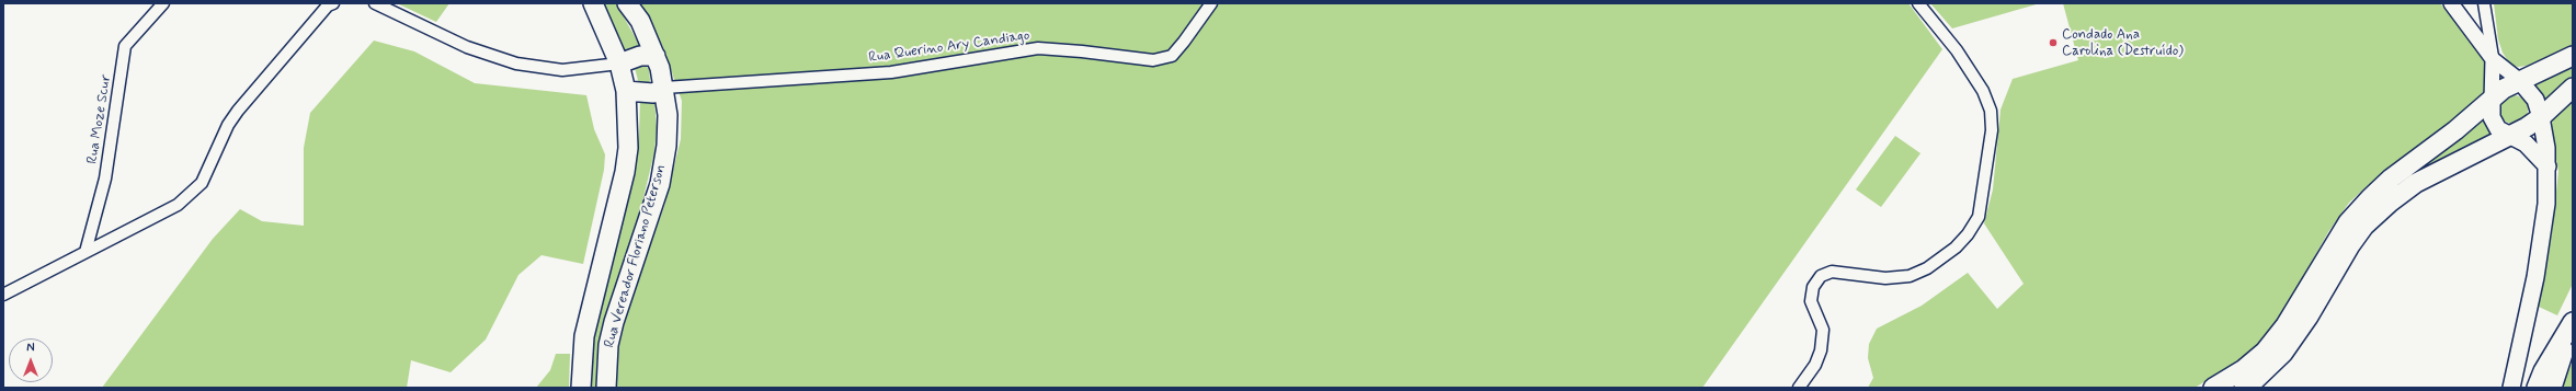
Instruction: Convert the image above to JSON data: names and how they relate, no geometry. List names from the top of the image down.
{
  "streets": {
    "main road": ["Rua Vereador Floriano Peterson"],
    "street": ["Rua Querino Ary Candiago", "Rua Moze Scur"]
  },
  "crossings": [
    ["Rua Querino Ary Candiago", "Rua Vereador Floriano Peterson"]
  ],
  "places": ["Condado Ana Carolina (Destruído)"],
  "north": "top"
}
